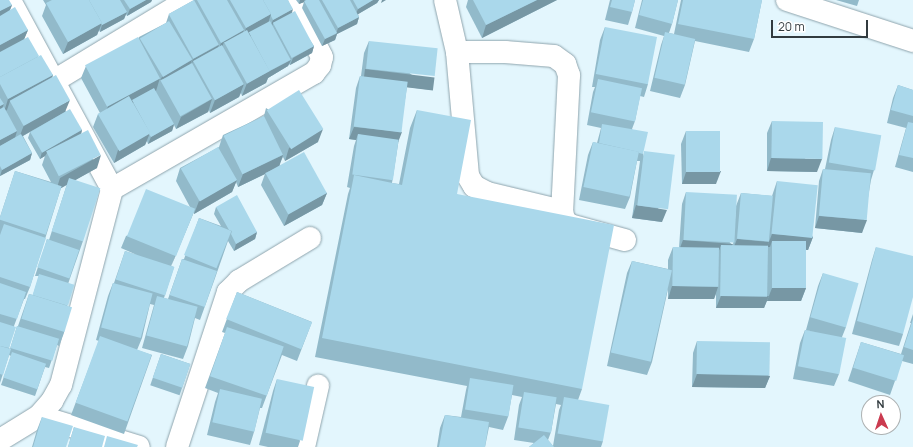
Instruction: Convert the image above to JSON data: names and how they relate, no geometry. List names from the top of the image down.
{
  "scale_bar": "20 m",
  "north": "top"
}
